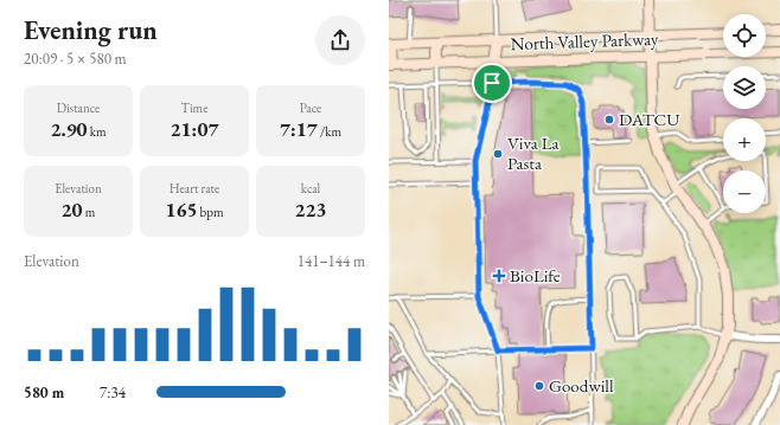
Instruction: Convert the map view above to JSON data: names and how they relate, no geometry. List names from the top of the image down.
{
  "streets": {
    "main road": ["North Valley Parkway"]
  },
  "places": {
    "other": ["DATCU", "Viva La Pasta", "Goodwill"],
    "health": ["BioLife"]
  },
  "page": {
    "heading": ["Evening run", "20:09 · 5 × 580 m"],
    "map_buttons": ["+", "−"],
    "stats": [
      ["Distance", "2.90 km"],
      ["Time", "21:07"],
      ["Pace", "7:17 /km"],
      ["Elevation", "20 m"],
      ["Heart rate", "165 bpm"],
      ["kcal", "223"]
    ],
    "chart": ["Elevation", "141–144 m"],
    "list": [
      {
        "name": "580 m",
        "note": "7:34"
      }
    ]
  }
}
